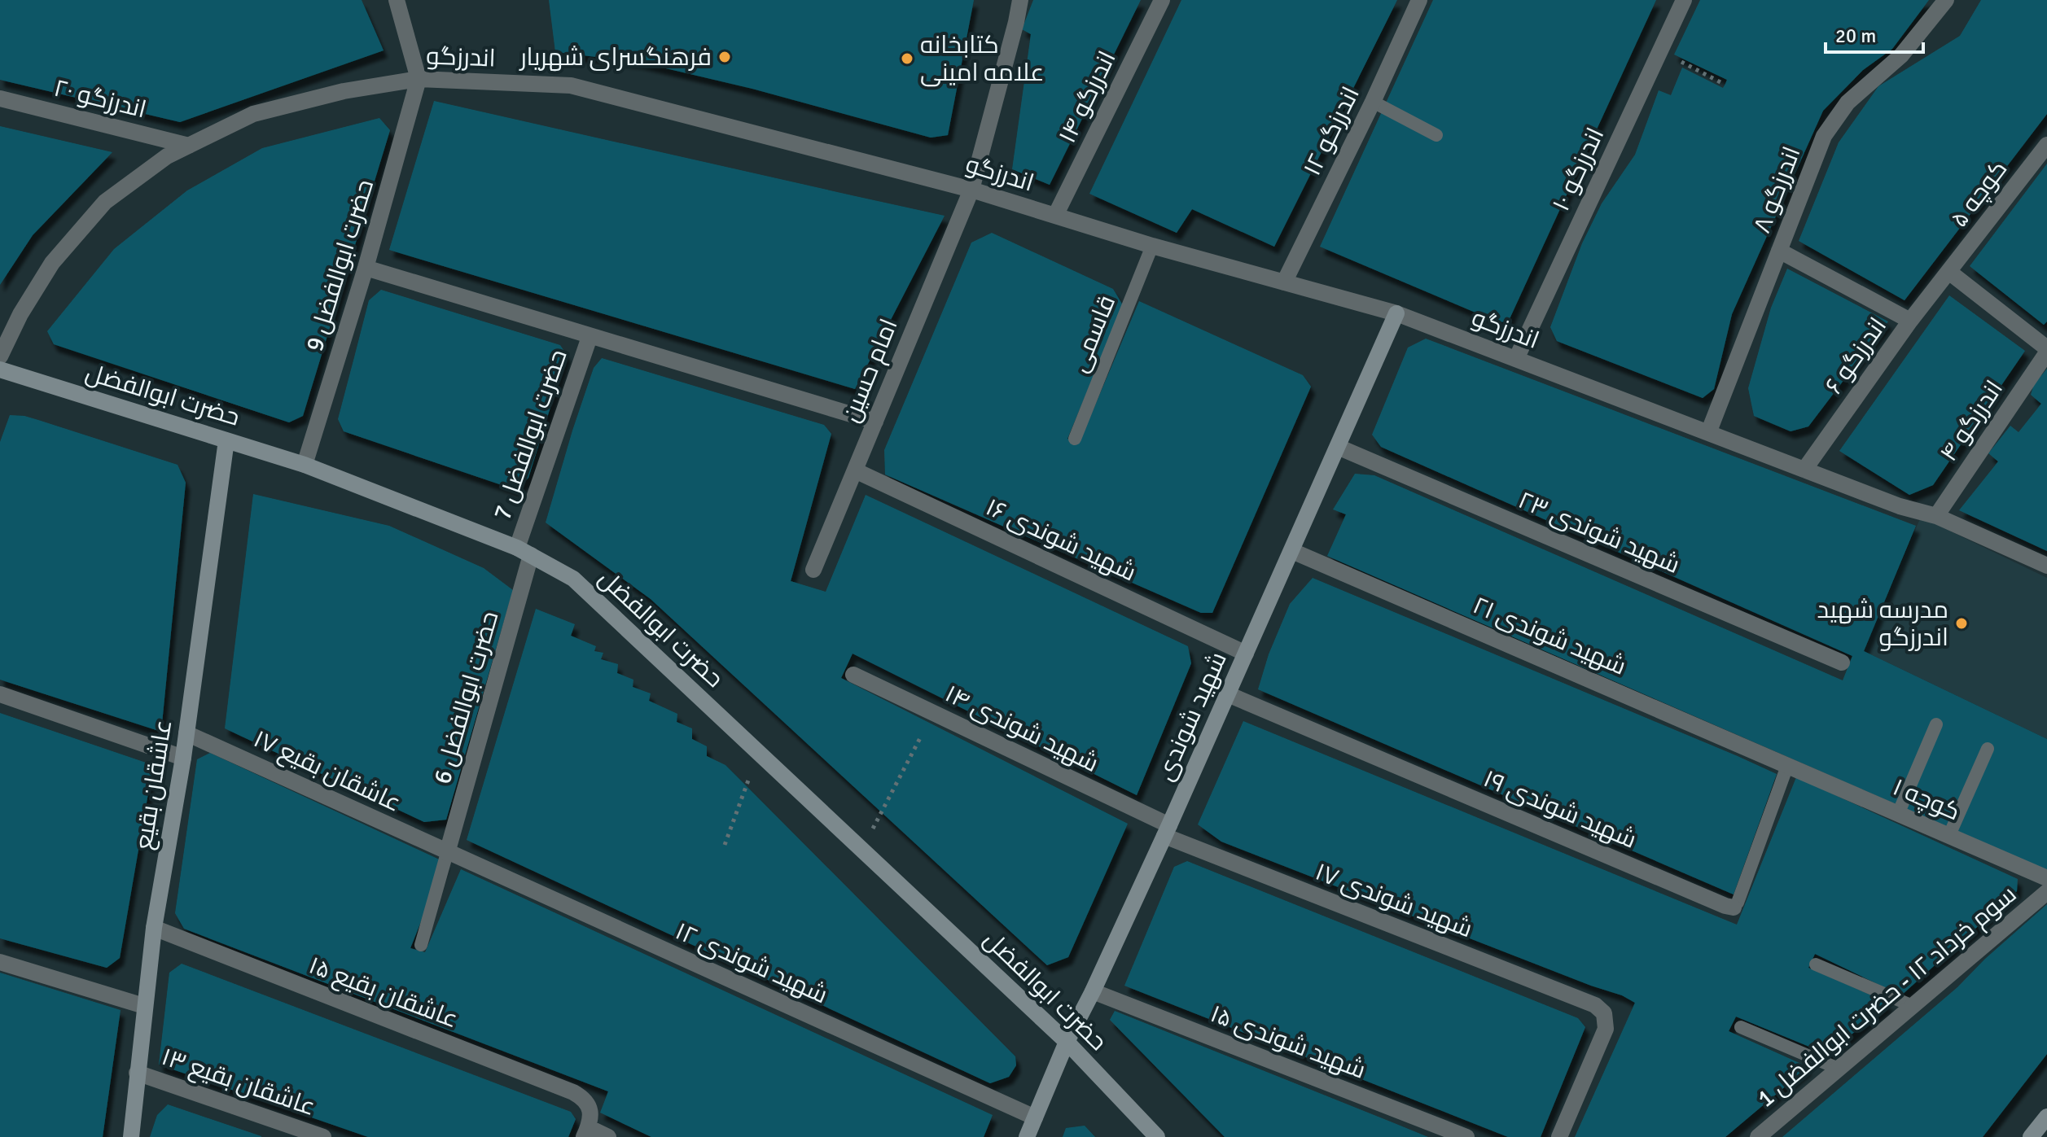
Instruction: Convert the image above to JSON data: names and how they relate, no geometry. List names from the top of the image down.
{
  "streets": {
    "street": [
      "اندرزگو",
      "اندرزگو ۱۴",
      "اندرزگو ۲۰",
      "اندرزگو ۱۲",
      "اندرزگو ۱۰",
      "اندرزگو ۸",
      "کوچه ۵",
      "حضرت ابوالفضل 9",
      "اندرزگو ۶",
      "امام حسین",
      "حضرت ابوالفضل",
      "اندرزگو ۴",
      "حضرت ابوالفضل 7",
      "شهید شوندی ۲۳",
      "شهید شوندی ۱۶",
      "شهید شوندی ۲۱",
      "حضرت ابوالفضل 6",
      "شهید شوندی",
      "شهید شوندی ۱۴",
      "عاشقان بقیع ۱۷",
      "عاشقان بقیع",
      "کوچه ۱",
      "شهید شوندی ۱۹",
      "شهید شوندی ۱۷",
      "شهید شوندی ۱۲",
      "عاشقان بقیع ۱۵",
      "سوم خرداد ۱۲ - حضرت ابوالفضل 1",
      "شهید شوندی ۱۵",
      "عاشقان بقیع ۱۳"
    ],
    "lane": ["قاسمی"]
  },
  "crossings": [
    ["اندرزگو", "اندرزگو ۱۴"],
    ["اندرزگو", "اندرزگو ۲۰"],
    ["اندرزگو", "اندرزگو ۱۲"],
    ["اندرزگو", "اندرزگو ۱۰"],
    ["اندرزگو", "اندرزگو ۸"],
    ["اندرزگو", "حضرت ابوالفضل 9"],
    ["اندرزگو", "قاسمی"],
    ["اندرزگو", "اندرزگو ۶"],
    ["اندرزگو", "امام حسین"],
    ["اندرزگو", "اندرزگو ۴"],
    ["اندرزگو", "شهید شوندی"],
    ["کوچه ۵", "اندرزگو ۶"],
    ["حضرت ابوالفضل 9", "حضرت ابوالفضل"],
    ["امام حسین", "شهید شوندی ۱۶"],
    ["حضرت ابوالفضل", "حضرت ابوالفضل 7"],
    ["حضرت ابوالفضل", "حضرت ابوالفضل 6"],
    ["حضرت ابوالفضل", "شهید شوندی"],
    ["حضرت ابوالفضل", "عاشقان بقیع"],
    ["حضرت ابوالفضل 7", "حضرت ابوالفضل 6"],
    ["شهید شوندی ۲۳", "شهید شوندی"],
    ["شهید شوندی ۱۶", "شهید شوندی"],
    ["شهید شوندی ۲۱", "شهید شوندی"],
    ["شهید شوندی ۲۱", "کوچه ۱"],
    ["شهید شوندی ۲۱", "شهید شوندی ۱۹"],
    ["حضرت ابوالفضل 6", "عاشقان بقیع ۱۷"],
    ["حضرت ابوالفضل 6", "شهید شوندی ۱۲"],
    ["شهید شوندی", "شهید شوندی ۱۴"],
    ["شهید شوندی", "شهید شوندی ۱۹"],
    ["شهید شوندی", "شهید شوندی ۱۷"],
    ["شهید شوندی", "شهید شوندی ۱۲"],
    ["شهید شوندی", "شهید شوندی ۱۵"],
    ["شهید شوندی ۱۴", "شهید شوندی ۱۷"],
    ["عاشقان بقیع ۱۷", "عاشقان بقیع"],
    ["عاشقان بقیع ۱۷", "شهید شوندی ۱۲"],
    ["عاشقان بقیع", "عاشقان بقیع ۱۵"],
    ["عاشقان بقیع", "عاشقان بقیع ۱۳"],
    ["کوچه ۱", "شهید شوندی ۱۹"]
  ],
  "places": ["فرهنگسرای شهریار", "کتابخانه علامه امینی", "مدرسه شهید اندرزگو"],
  "scale_bar": "20 m"
}
